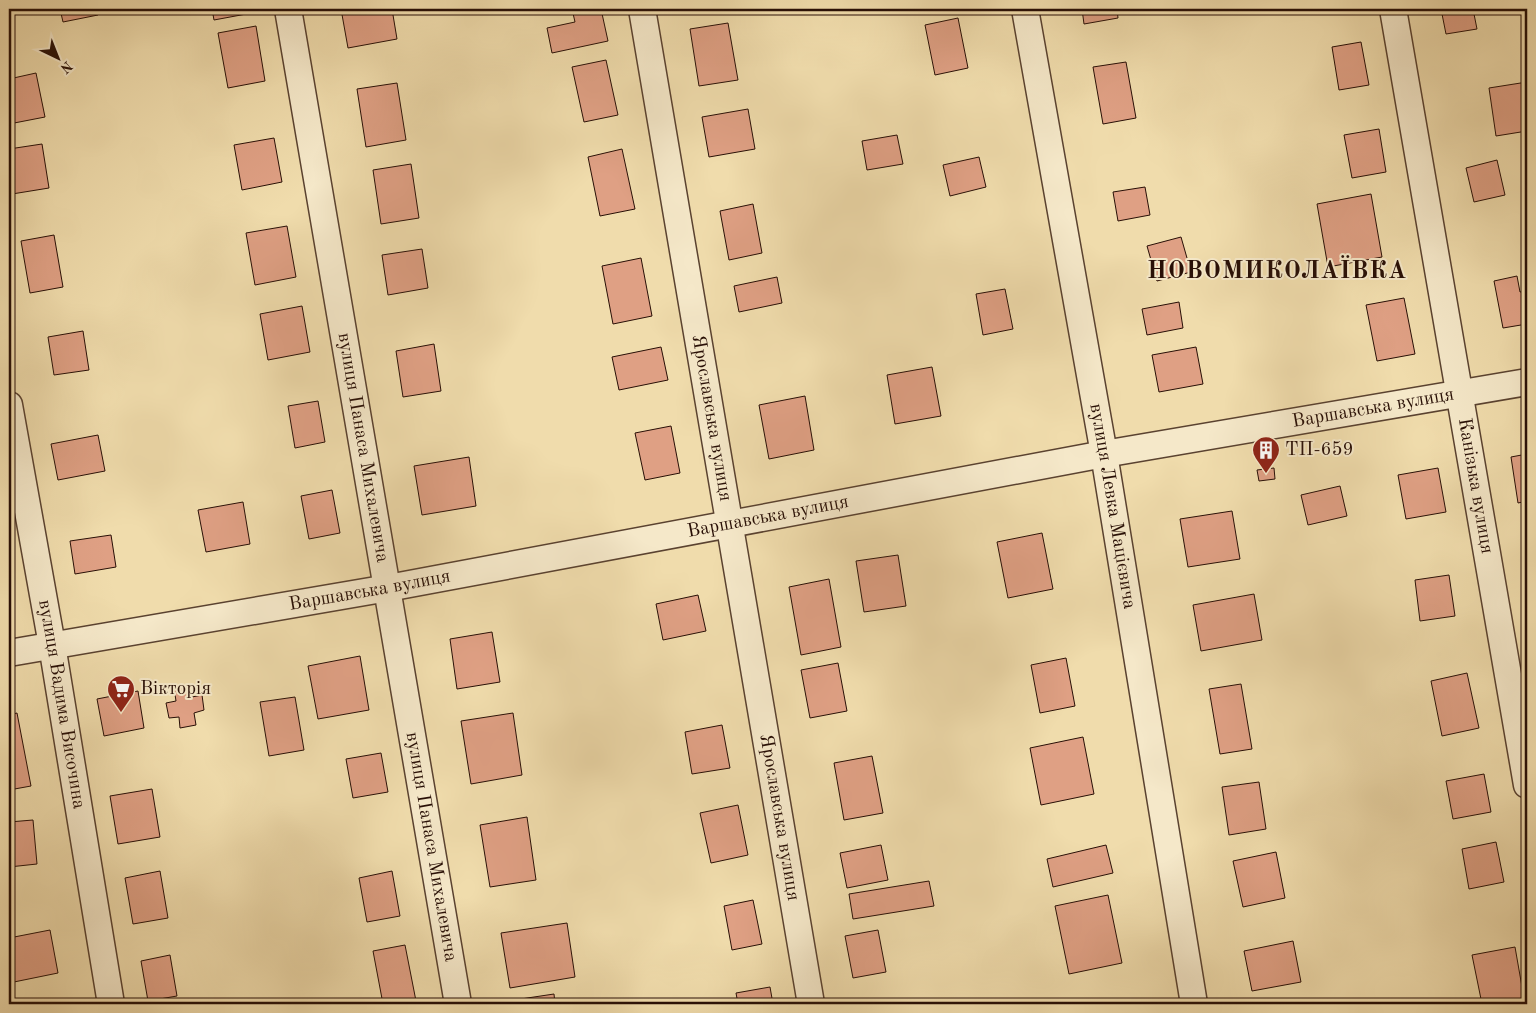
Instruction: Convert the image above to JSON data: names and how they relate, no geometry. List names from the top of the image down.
{
  "streets": {
    "street": [
      "Варшавська вулиця",
      "Ярославська вулиця",
      "вулиця Панаса Михалевича",
      "Канізька вулиця",
      "вулиця Левка Мацієвича",
      "вулиця Вадима Височина"
    ]
  },
  "crossings": [
    ["Варшавська вулиця", "Ярославська вулиця"],
    ["Варшавська вулиця", "вулиця Панаса Михалевича"],
    ["Варшавська вулиця", "Канізька вулиця"],
    ["Варшавська вулиця", "вулиця Левка Мацієвича"],
    ["Варшавська вулиця", "вулиця Вадима Височина"]
  ],
  "districts": ["НОВОМИКОЛАЇВКА"],
  "places": {
    "building": ["ТП-659"],
    "supermarket": ["Вікторія"]
  },
  "north": "bottom right"
}
